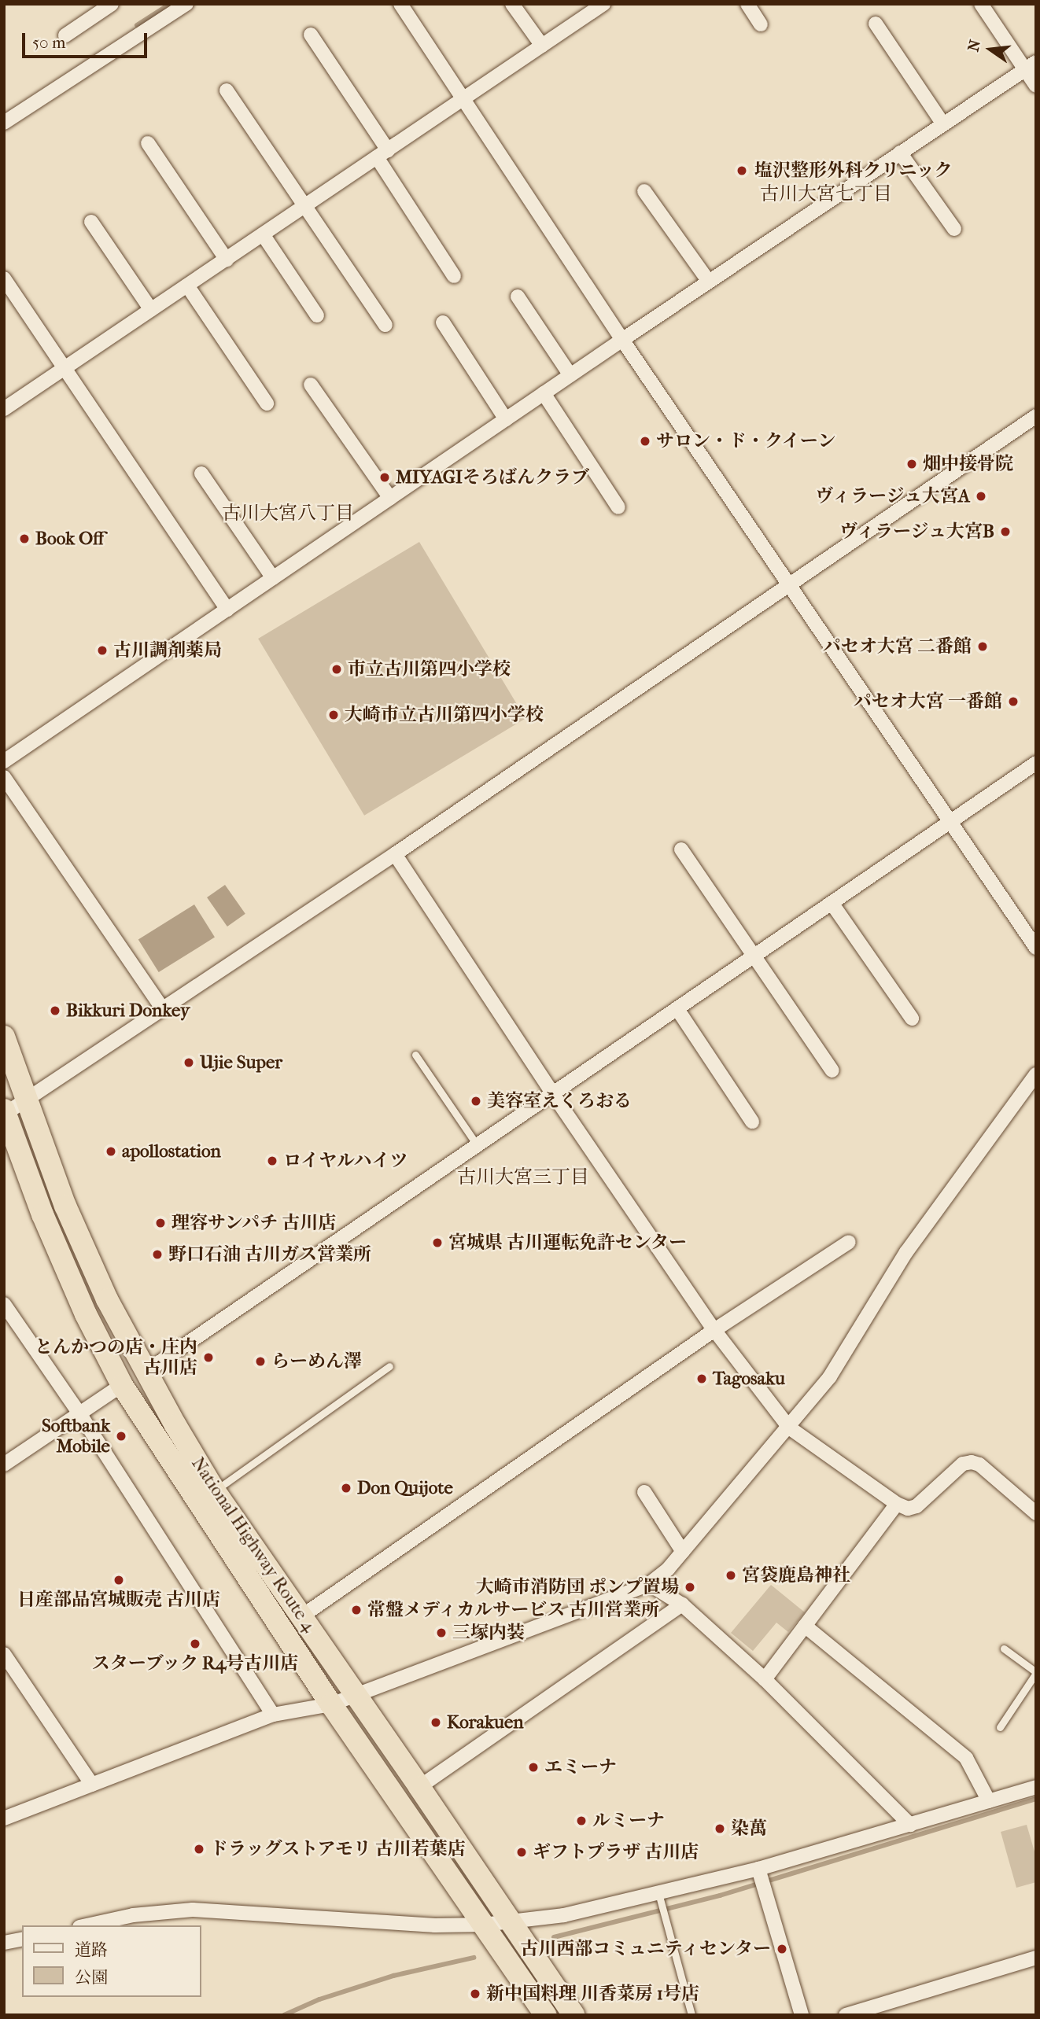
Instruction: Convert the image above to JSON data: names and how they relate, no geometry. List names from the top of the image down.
{
  "streets": {
    "highway": ["National Highway Route 4"]
  },
  "districts": ["古川大宮七丁目", "古川大宮八丁目", "古川大宮三丁目"],
  "places": [
    "塩沢整形外科クリニック",
    "サロン・ド・クイーン",
    "畑中接骨院",
    "MIYAGIそろばんクラブ",
    "ヴィラージュ大宮A",
    "ヴィラージュ大宮B",
    "Book Off",
    "パセオ大宮 二番館",
    "古川調剤薬局",
    "市立古川第四小学校",
    "パセオ大宮 一番館",
    "大崎市立古川第四小学校",
    "Bikkuri Donkey",
    "Ujie Super",
    "美容室えくろおる",
    "apollostation",
    "ロイヤルハイツ",
    "理容サンパチ 古川店",
    "宮城県 古川運転免許センター",
    "野口石油 古川ガス営業所",
    "とんかつの店・庄内 古川店",
    "らーめん澤",
    "Tagosaku",
    "Softbank Mobile",
    "Don Quijote",
    "宮袋鹿島神社",
    "日産部品宮城販売 古川店",
    "大崎市消防団 ポンプ置場",
    "常盤メディカルサービス 古川営業所",
    "三塚内装",
    "スターブック R4号古川店",
    "Korakuen",
    "エミーナ",
    "ルミーナ",
    "染萬",
    "ドラッグストアモリ 古川若葉店",
    "ギフトプラザ 古川店",
    "古川西部コミュニティセンター",
    "新中国料理 川香菜房 1号店"
  ],
  "legend": ["道路", "公園"],
  "scale_bar": "50 m",
  "north": "left"
}
